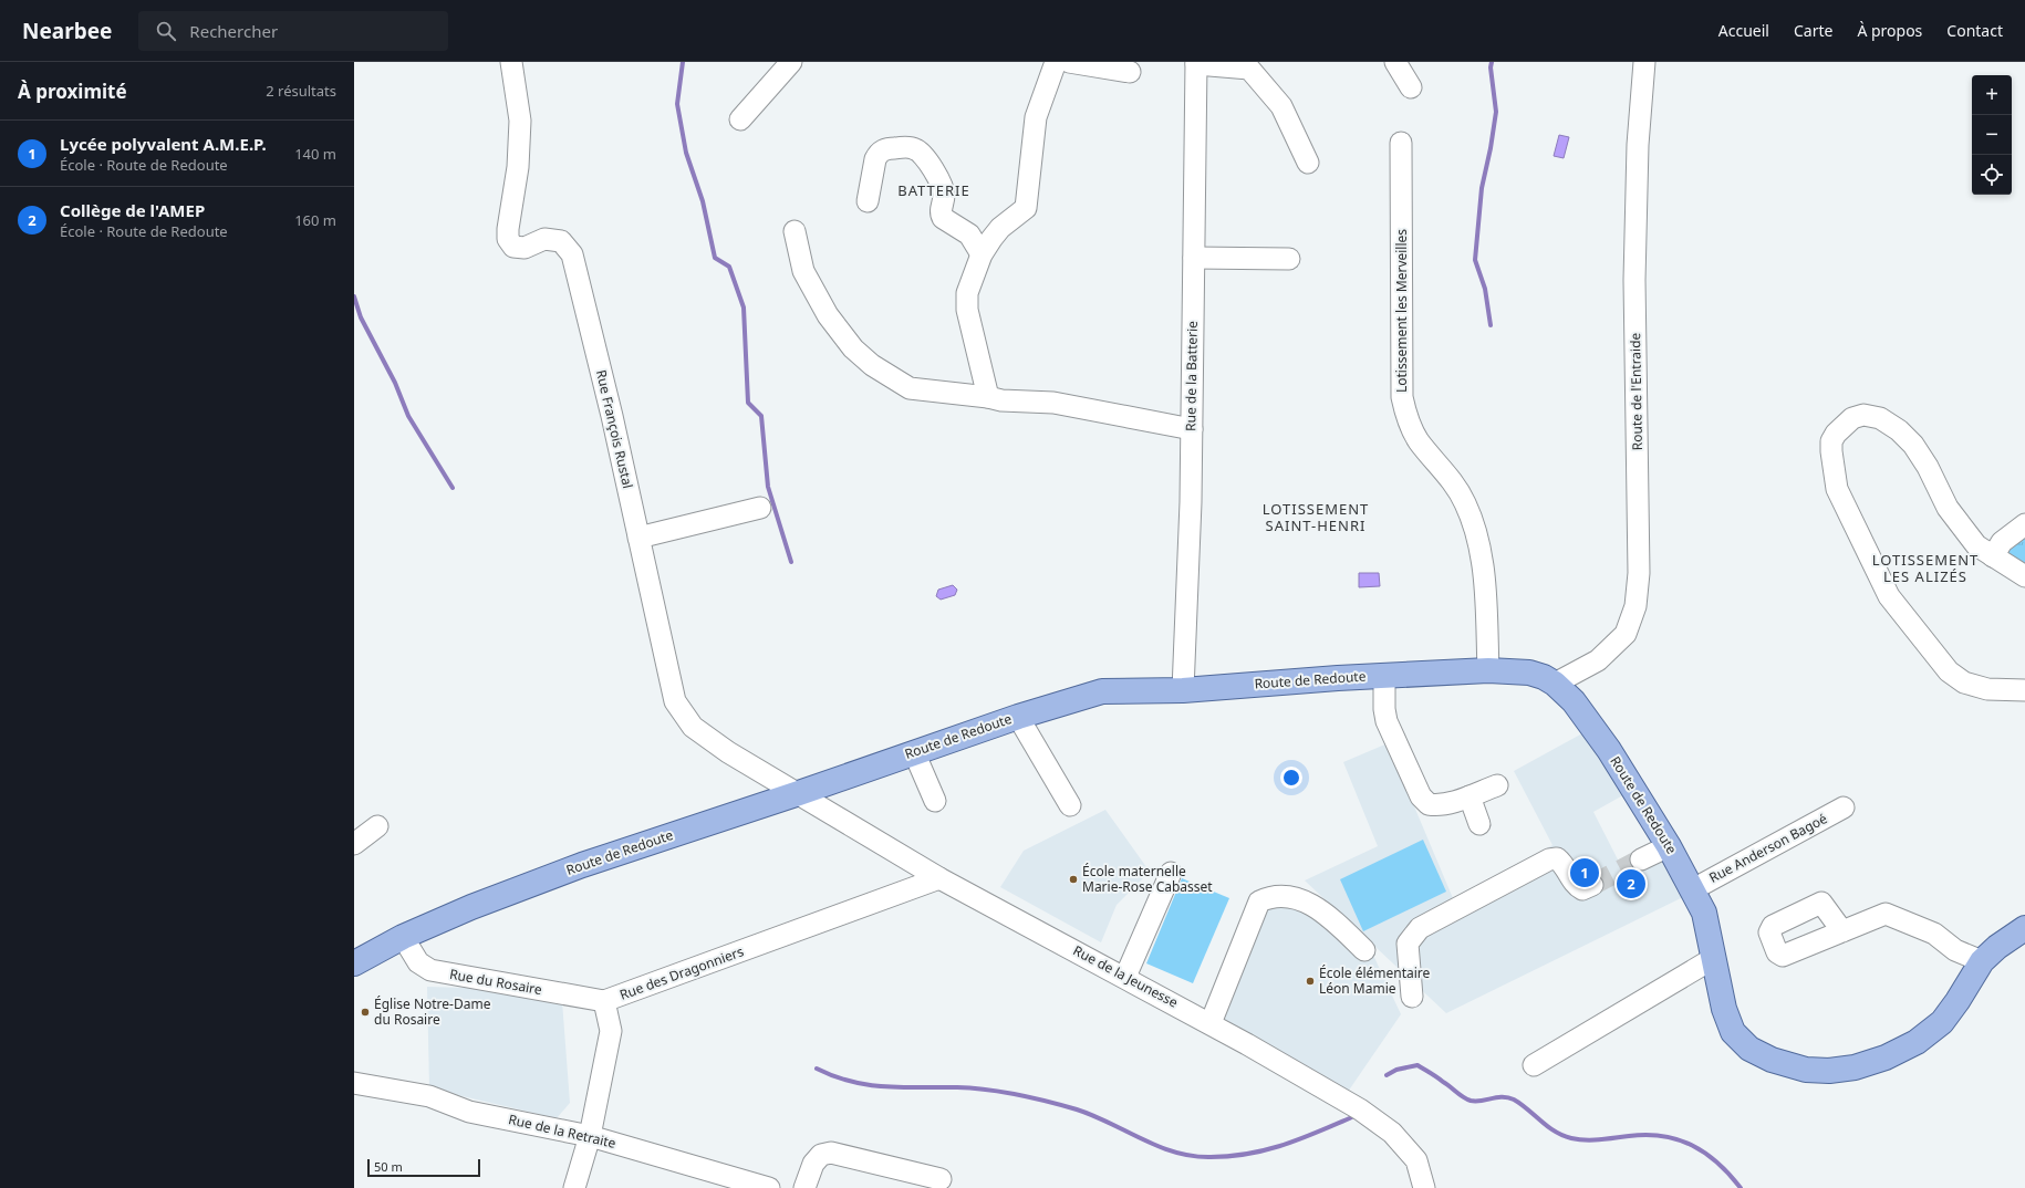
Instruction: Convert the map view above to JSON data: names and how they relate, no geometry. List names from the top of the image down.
{
  "streets": {
    "main road": ["Route de Redoute"],
    "street": [
      "Lotissement les Merveilles",
      "Rue de la Batterie",
      "Route de l'Entraide",
      "Rue François Rustal",
      "Rue Anderson Bagoé",
      "Rue des Dragonniers",
      "Rue de la Jeunesse",
      "Rue du Rosaire",
      "Rue de la Retraite"
    ]
  },
  "crossings": [
    ["Lotissement les Merveilles", "Route de Redoute"],
    ["Rue de la Batterie", "Route de Redoute"],
    ["Route de l'Entraide", "Route de Redoute"],
    ["Rue François Rustal", "Route de Redoute"],
    ["Rue François Rustal", "Rue de la Jeunesse"],
    ["Route de Redoute", "Rue Anderson Bagoé"],
    ["Route de Redoute", "Rue de la Jeunesse"],
    ["Route de Redoute", "Rue du Rosaire"],
    ["Rue des Dragonniers", "Rue de la Jeunesse"],
    ["Rue des Dragonniers", "Rue du Rosaire"],
    ["Rue des Dragonniers", "Rue de la Retraite"]
  ],
  "districts": ["BATTERIE", "LOTISSEMENT SAINT-HENRI", "LOTISSEMENT LES ALIZÉS"],
  "places": ["École maternelle Marie-Rose Cabasset", "École élémentaire Léon Mamie", "Église Notre-Dame du Rosaire"],
  "scale_bar": "50 m",
  "page": {
    "header": "Nearbee",
    "search": "Rechercher",
    "nav": [
      "Accueil",
      "Carte",
      "À propos",
      "Contact"
    ],
    "heading": ["À proximité", "2 résultats"],
    "map_buttons": ["+", "−"],
    "list": [
      {
        "mark": "1",
        "name": "Lycée polyvalent A.M.E.P.",
        "note": "École · Route de Redoute",
        "value": "140 m"
      },
      {
        "mark": "2",
        "name": "Collège de l'AMEP",
        "note": "École · Route de Redoute",
        "value": "160 m"
      }
    ],
    "pins": ["1", "2"],
    "scale": "50 m"
  }
}
